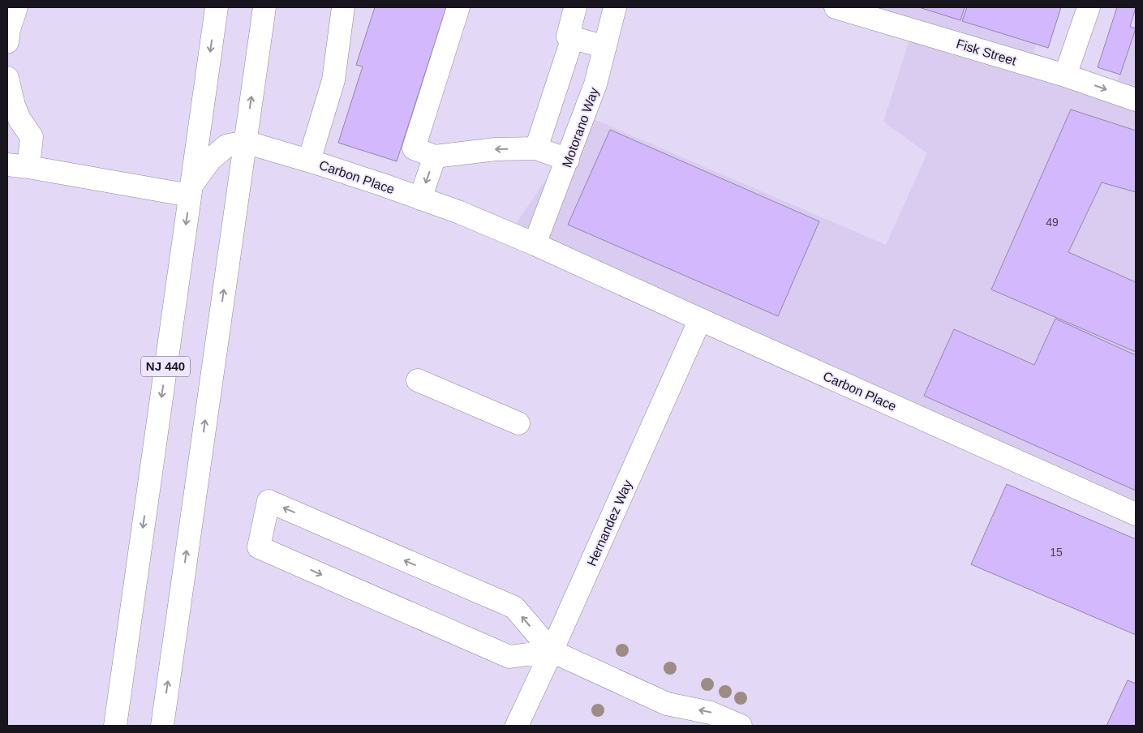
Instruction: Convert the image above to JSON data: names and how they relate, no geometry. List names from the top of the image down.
{
  "streets": {
    "main road": [
      "Fisk Street",
      "Motorano Way",
      "Carbon Place",
      "NJ 440",
      "Hernandez Way"
    ]
  },
  "crossings": [
    ["Motorano Way", "Carbon Place"],
    ["Carbon Place", "Hernandez Way"]
  ],
  "house_numbers": ["49", "15"]
}
